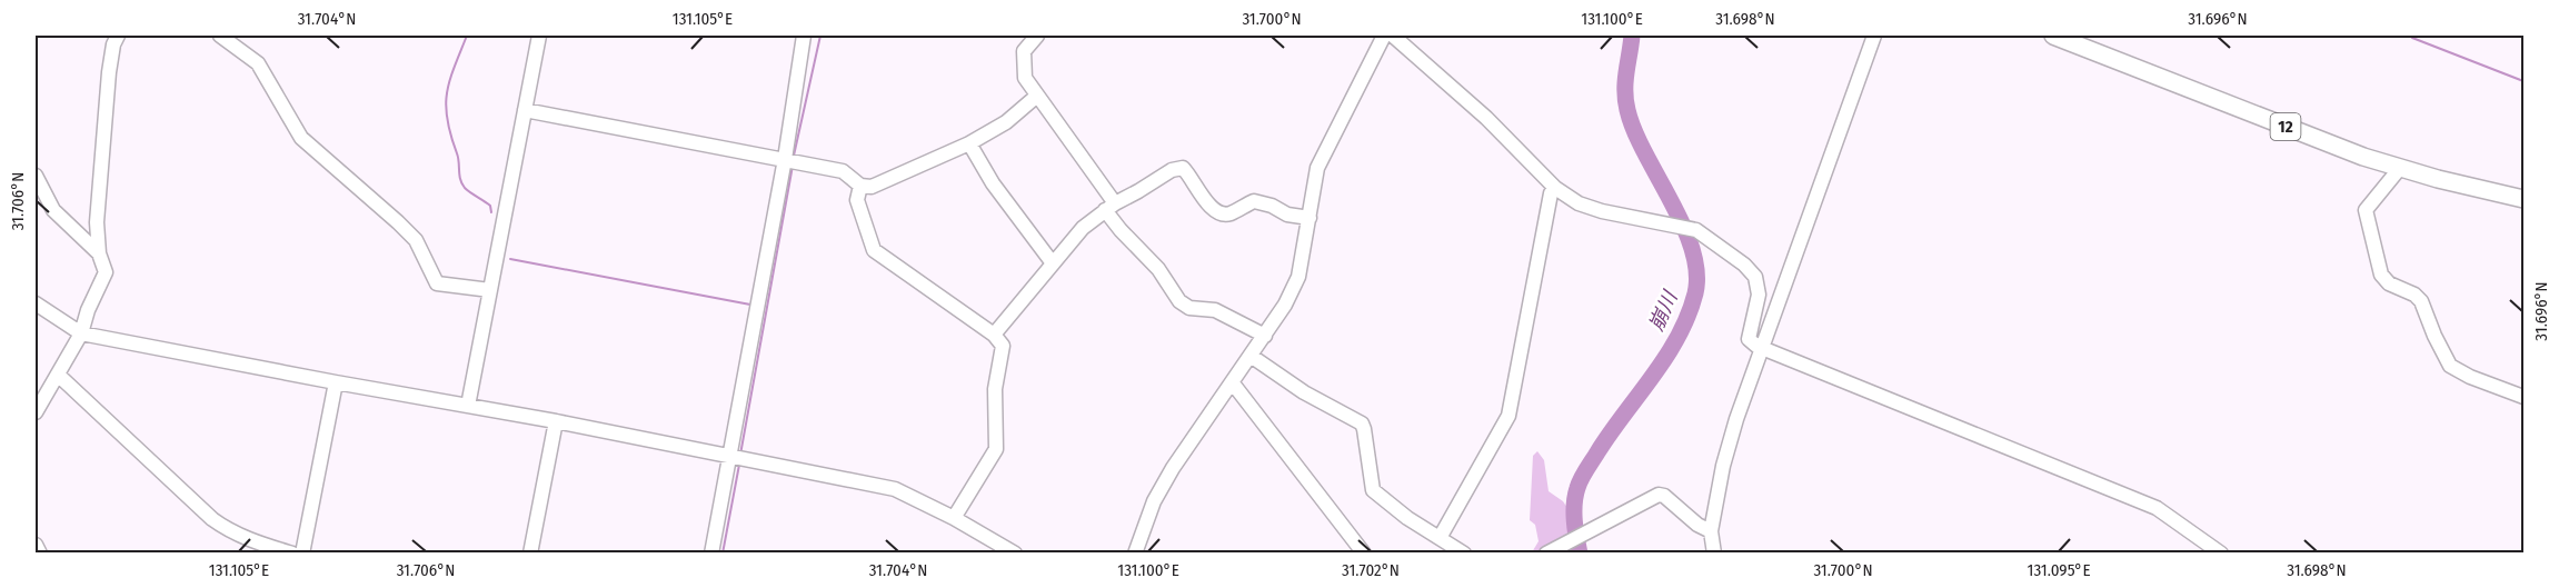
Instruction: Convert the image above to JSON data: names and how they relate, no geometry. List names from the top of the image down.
{
  "streets": {
    "main road": ["12"]
  },
  "water": ["崩川"],
  "coordinates": [
    "31.704°N",
    "131.105°E",
    "31.700°N",
    "131.100°E",
    "31.698°N",
    "31.696°N",
    "31.706°N",
    "31.702°N",
    "131.095°E"
  ]
}
